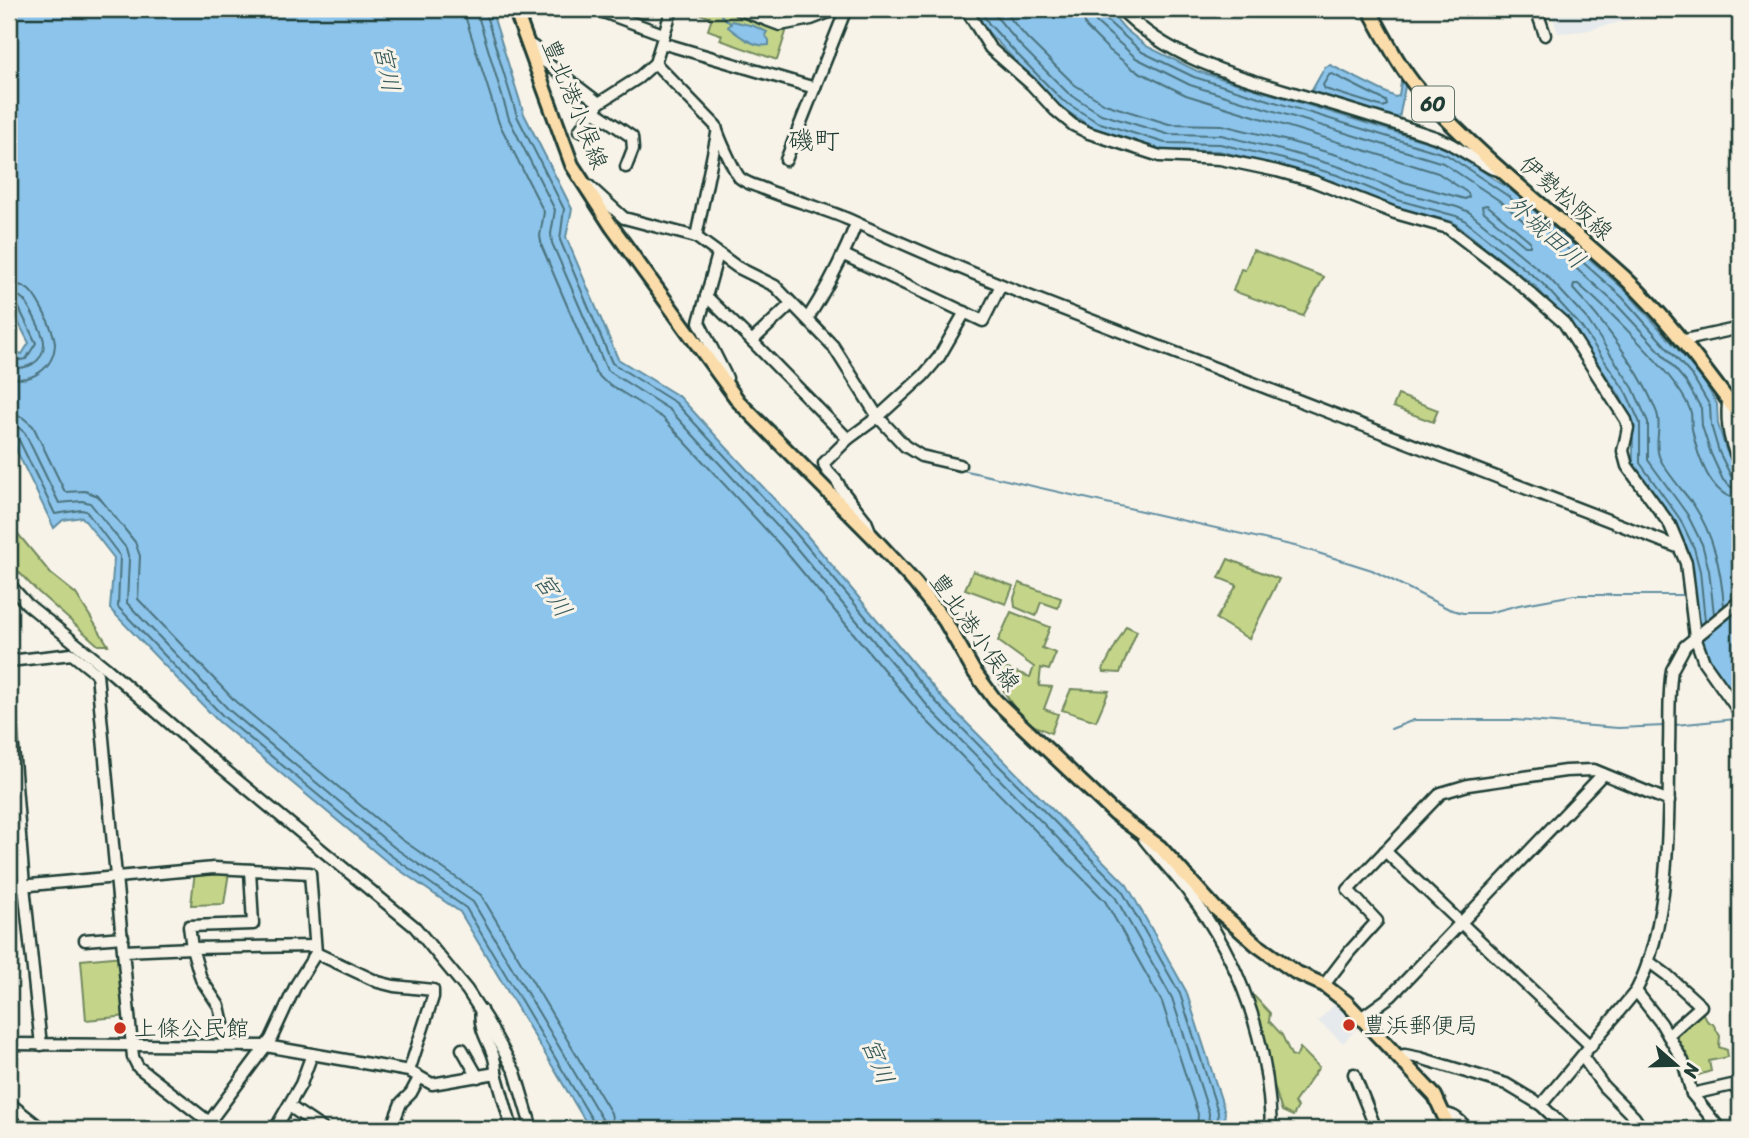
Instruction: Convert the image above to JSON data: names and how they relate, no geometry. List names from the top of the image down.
{
  "streets": {
    "main road": ["豊北港小俣線", "60", "伊勢松阪線"]
  },
  "districts": ["磯町"],
  "water": ["宮川", "外城田川"],
  "places": ["豊浜郵便局", "上條公民館"],
  "north": "right"
}
